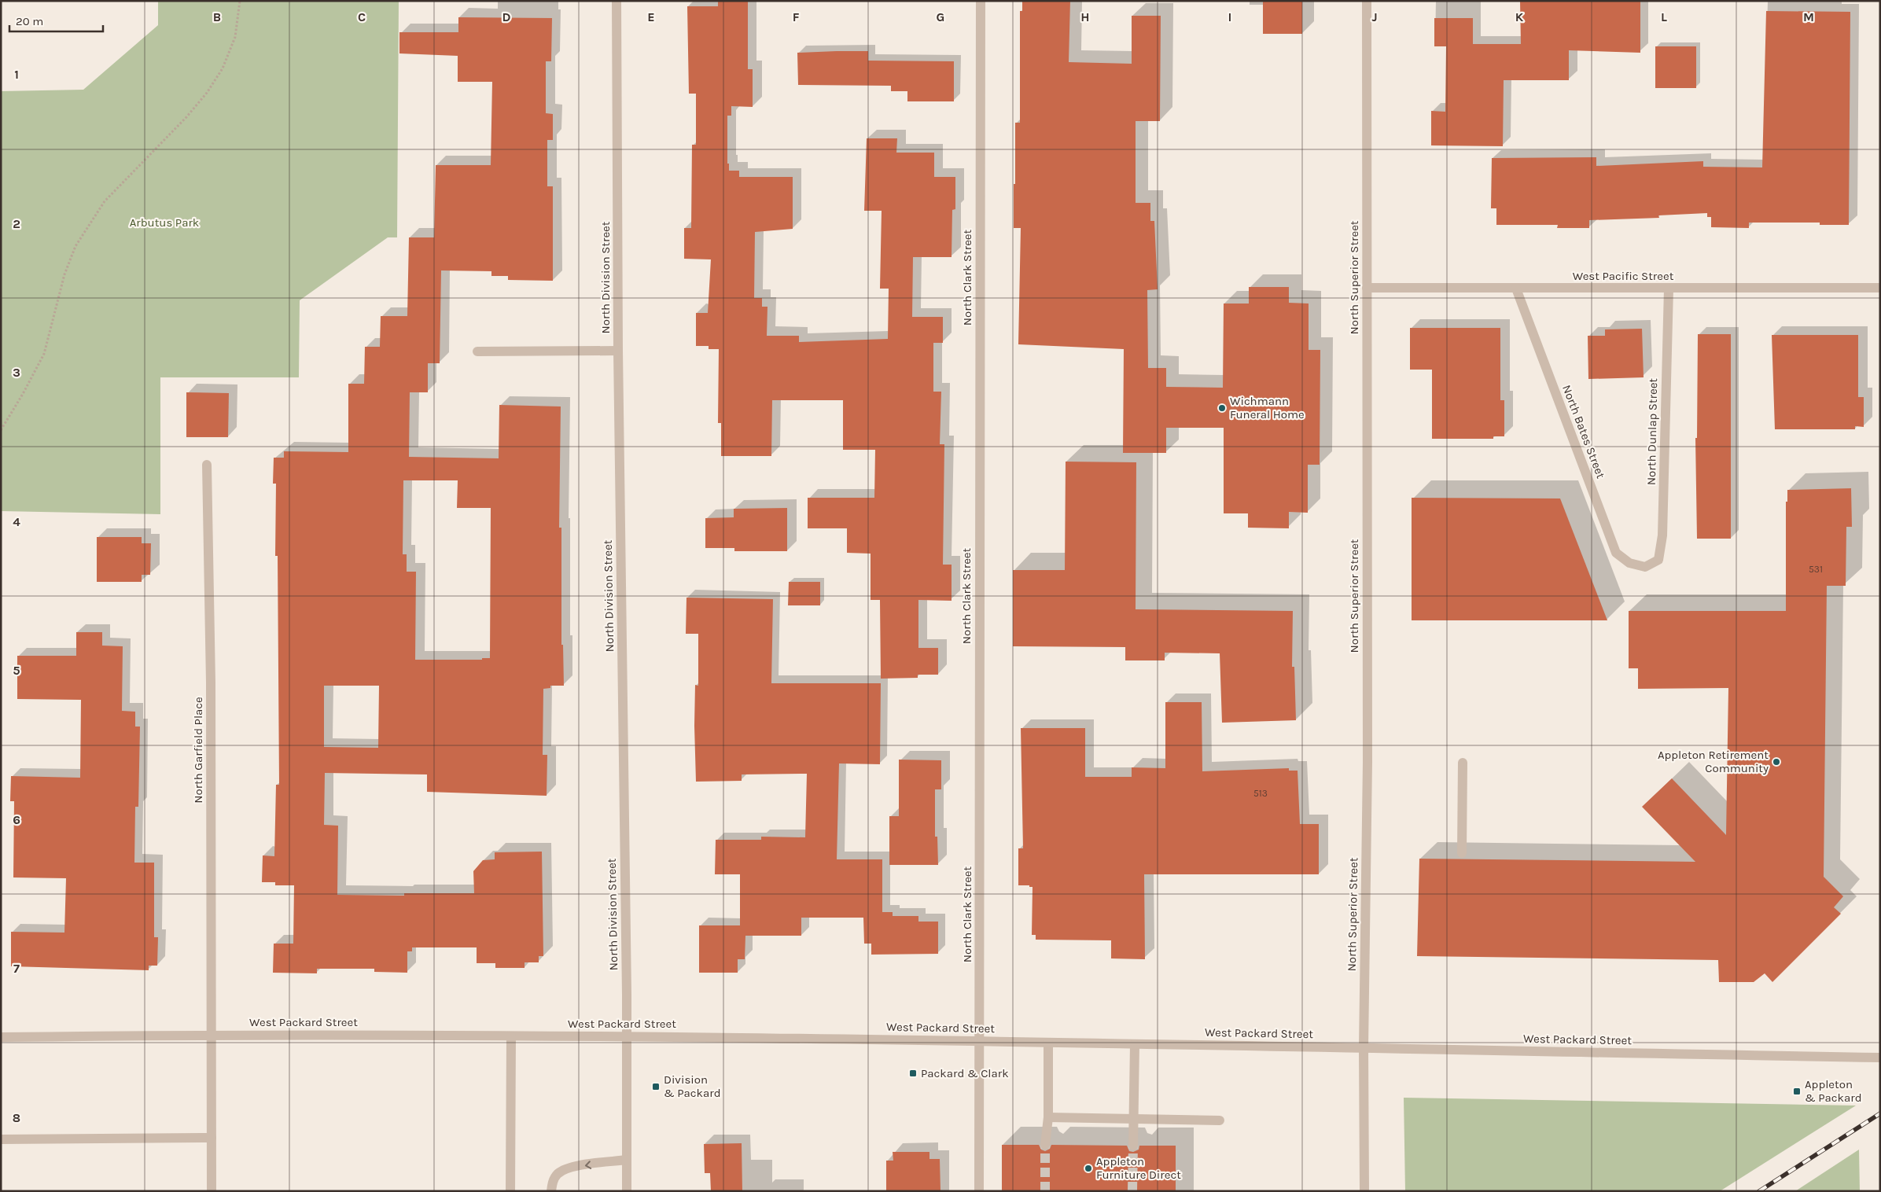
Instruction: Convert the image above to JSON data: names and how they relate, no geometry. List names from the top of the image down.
{
  "streets": {
    "street": [
      "West Pacific Street",
      "North Division Street",
      "North Clark Street",
      "North Superior Street",
      "North Bates Street",
      "North Dunlap Street",
      "North Garfield Place",
      "West Packard Street"
    ]
  },
  "crossings": [
    ["West Pacific Street", "North Superior Street"],
    ["West Pacific Street", "North Bates Street"],
    ["West Pacific Street", "North Dunlap Street"],
    ["North Division Street", "West Packard Street"],
    ["North Clark Street", "West Packard Street"],
    ["North Superior Street", "West Packard Street"],
    ["North Bates Street", "North Dunlap Street"],
    ["North Garfield Place", "West Packard Street"]
  ],
  "parks": ["Arbutus Park"],
  "places": {
    "other": ["Wichmann Funeral Home", "Appleton Retirement Community", "Appleton Furniture Direct"],
    "transit": ["Packard & Clark", "Division & Packard", "Appleton & Packard"]
  },
  "house_numbers": ["531", "513"],
  "scale_bar": "20 m",
  "grid": {
    "columns": [
      "B",
      "C",
      "D",
      "E",
      "F",
      "G",
      "H",
      "I",
      "J",
      "K",
      "L",
      "M"
    ],
    "rows": [
      "1",
      "2",
      "3",
      "4",
      "5",
      "6",
      "7",
      "8"
    ]
  }
}
